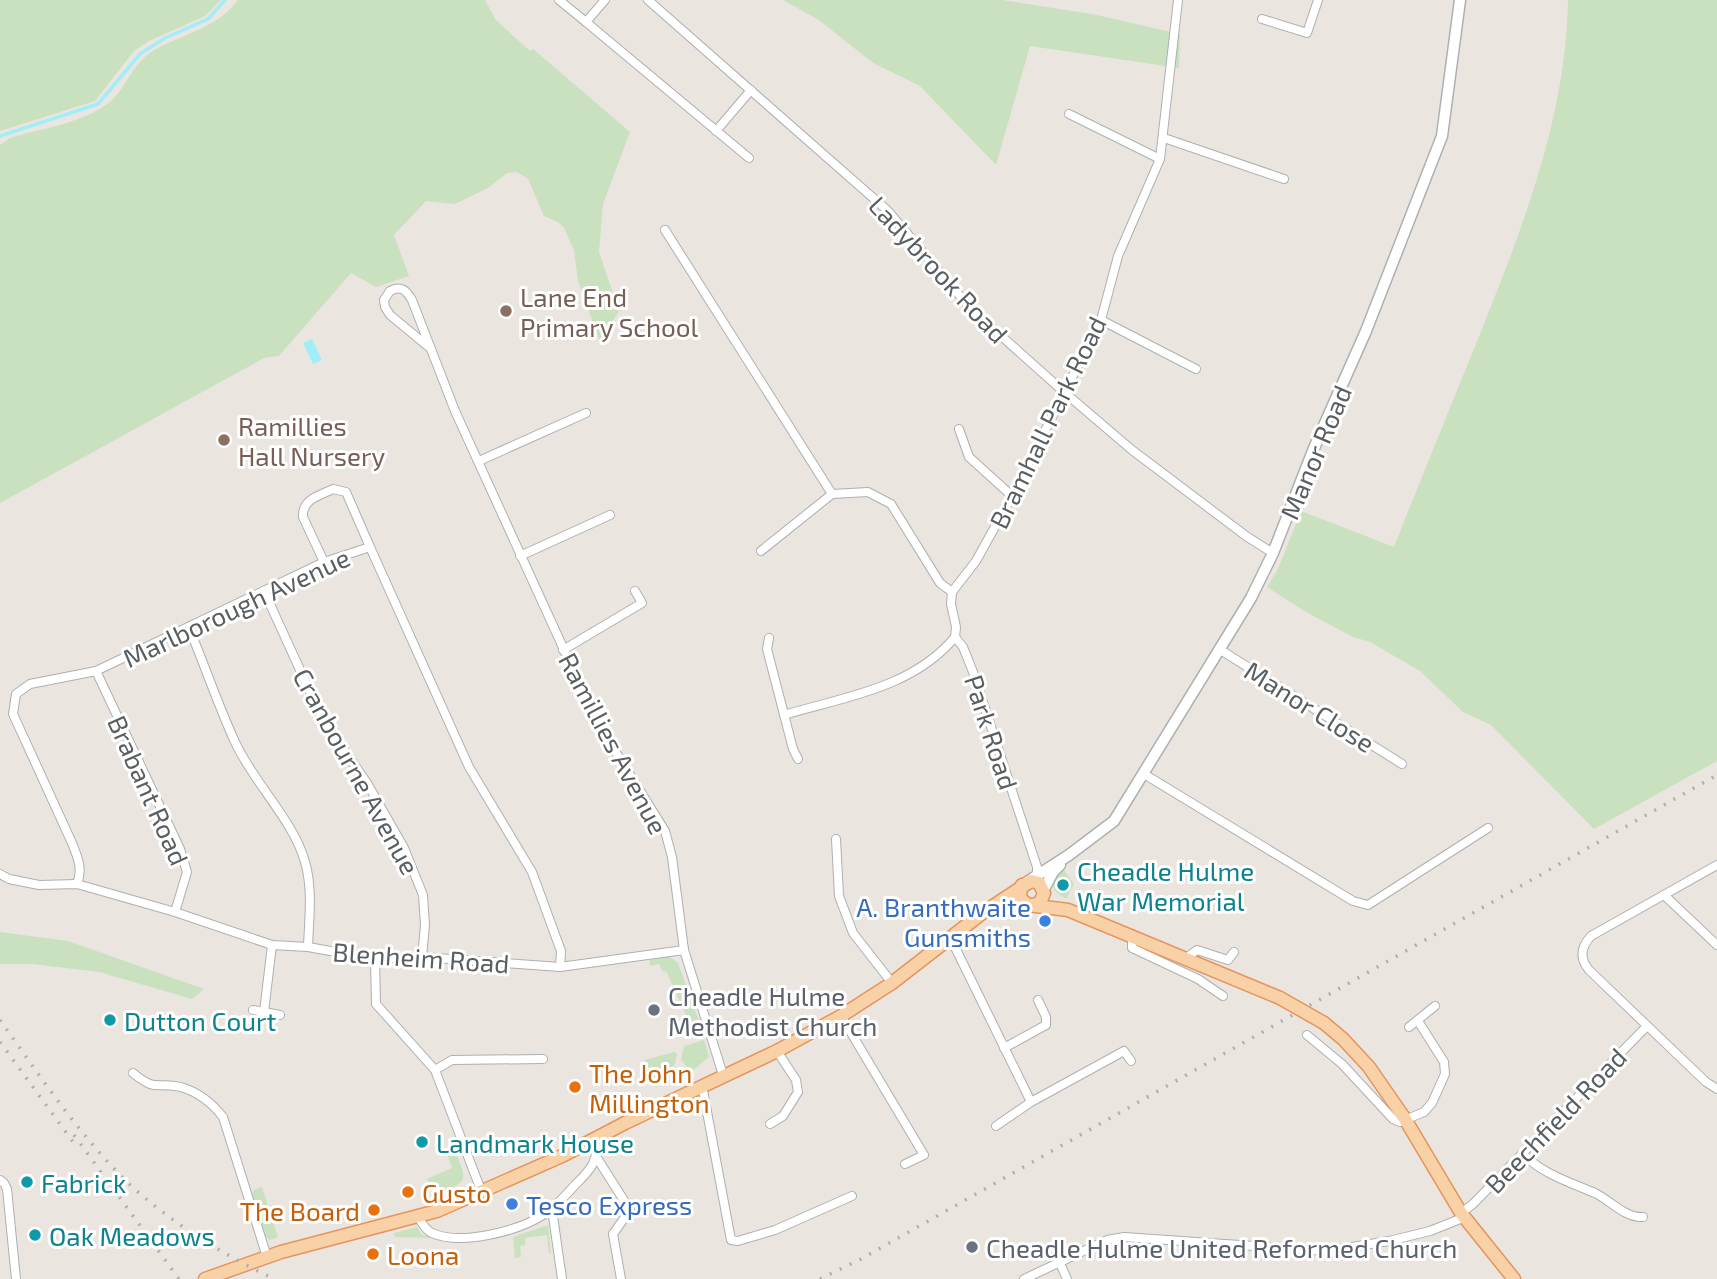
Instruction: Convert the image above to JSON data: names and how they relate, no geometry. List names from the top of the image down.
{
  "streets": {
    "street": [
      "Ladybrook Road",
      "Bramhall Park Road",
      "Manor Road",
      "Marlborough Avenue",
      "Manor Close",
      "Park Road",
      "Ramillies Avenue",
      "Cranbourne Avenue",
      "Brabant Road",
      "Blenheim Road",
      "Beechfield Road"
    ]
  },
  "crossings": [
    ["Ladybrook Road", "Bramhall Park Road"],
    ["Ladybrook Road", "Manor Road"],
    ["Bramhall Park Road", "Park Road"],
    ["Manor Road", "Manor Close"],
    ["Manor Road", "Park Road"],
    ["Marlborough Avenue", "Cranbourne Avenue"],
    ["Marlborough Avenue", "Brabant Road"],
    ["Marlborough Avenue", "Blenheim Road"],
    ["Ramillies Avenue", "Blenheim Road"],
    ["Cranbourne Avenue", "Blenheim Road"],
    ["Brabant Road", "Blenheim Road"]
  ],
  "places": [
    "Lane End Primary School",
    "Ramillies Hall Nursery",
    "Cheadle Hulme War Memorial",
    "A. Branthwaite Gunsmiths",
    "Cheadle Hulme Methodist Church",
    "Dutton Court",
    "The John Millington",
    "Landmark House",
    "Fabrick",
    "Gusto",
    "Tesco Express",
    "The Board",
    "Oak Meadows",
    "Cheadle Hulme United Reformed Church",
    "Loona"
  ]
}
